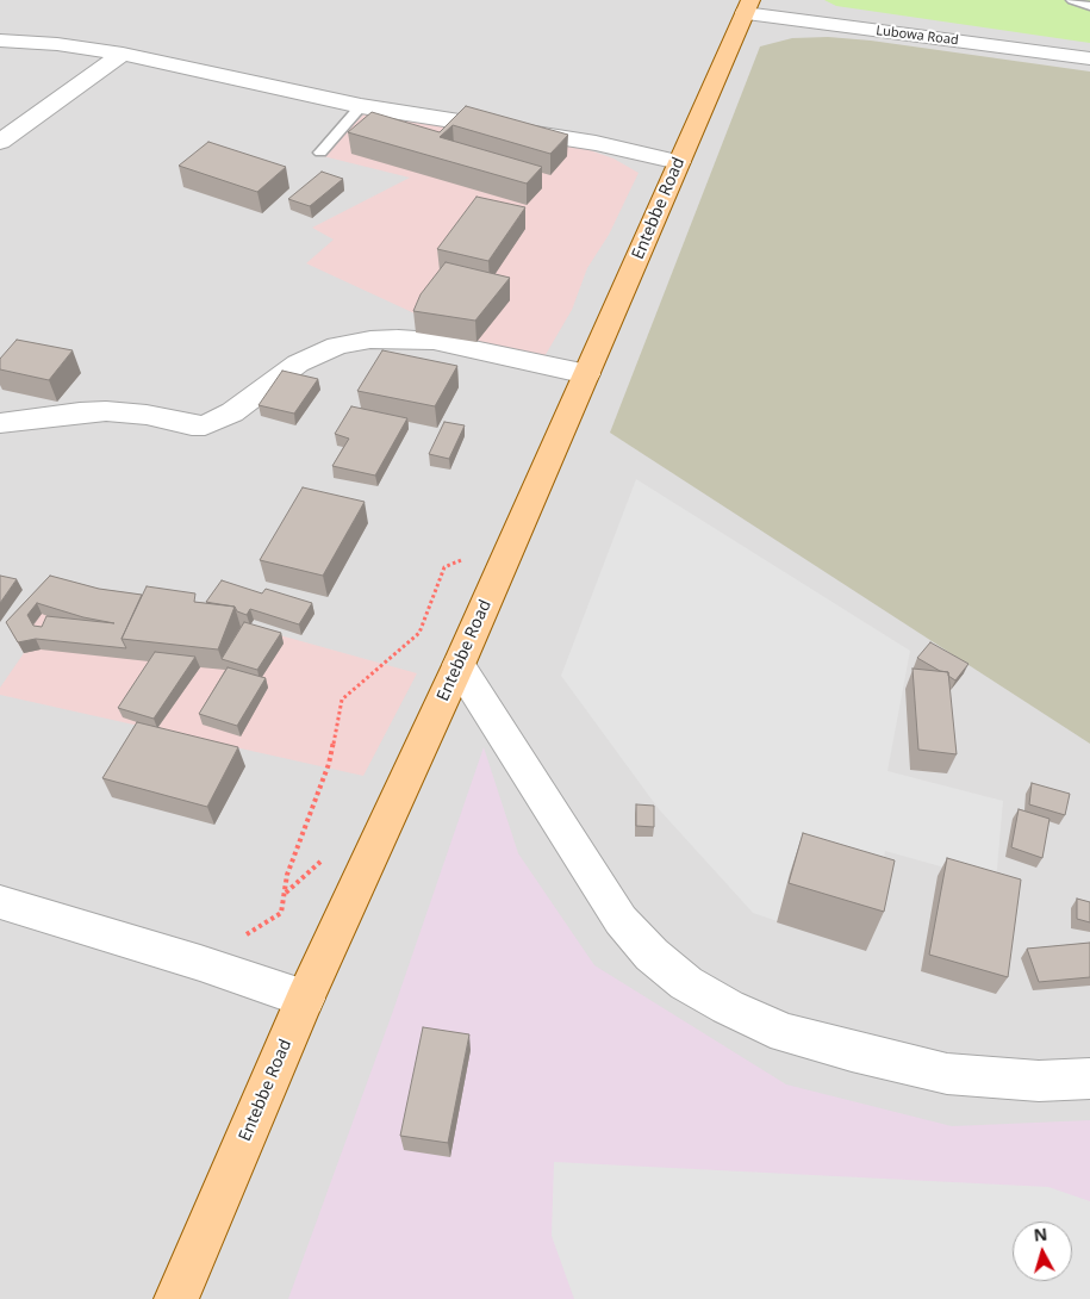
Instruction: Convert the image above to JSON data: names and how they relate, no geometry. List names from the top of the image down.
{
  "streets": {
    "main road": ["Entebbe Road"],
    "street": ["Lubowa Road"]
  },
  "crossings": [
    ["Lubowa Road", "Entebbe Road"]
  ],
  "north": "top"
}
